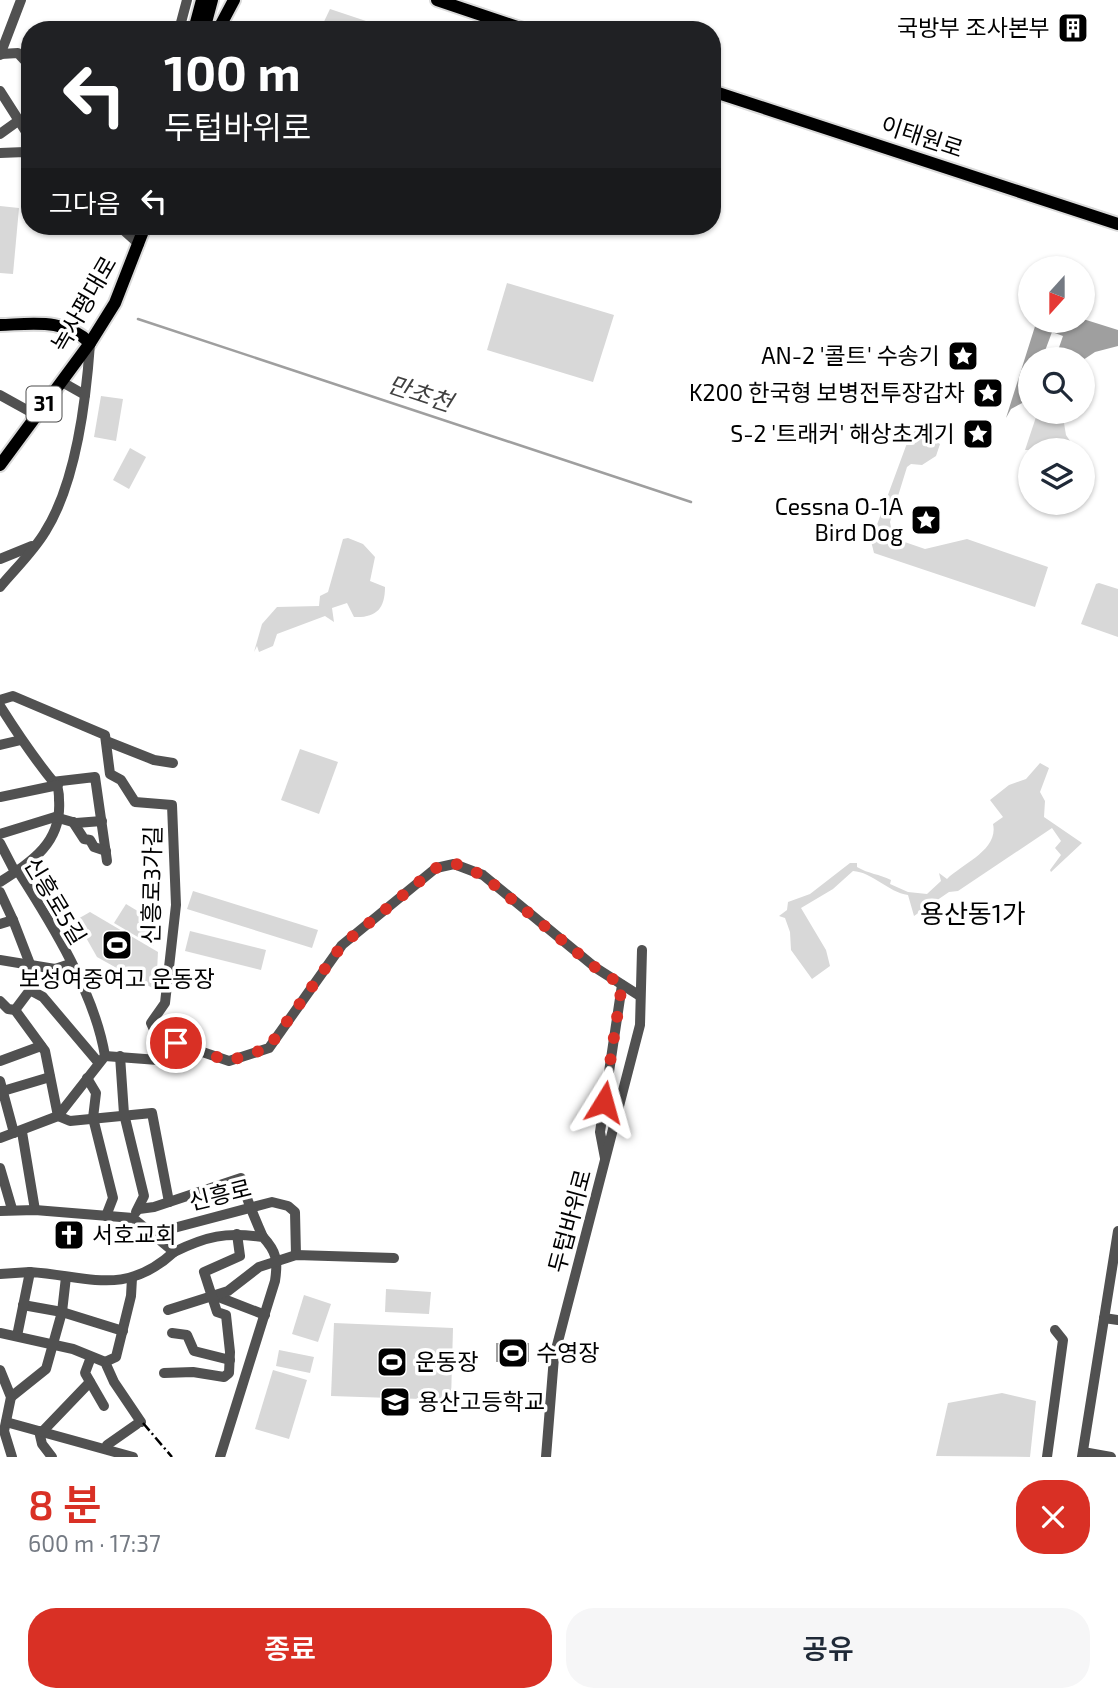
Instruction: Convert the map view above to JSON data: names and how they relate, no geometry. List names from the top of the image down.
{
  "streets": {
    "main road": ["이태원로", "녹사평대로", "31"],
    "street": [
      "신흥로3가길",
      "신흥로5길",
      "신흥로",
      "두텁바위로"
    ]
  },
  "districts": ["용산동1가"],
  "water": ["만초천"],
  "places": {
    "building": ["국방부 조사본부"],
    "place": [
      "AN-2 '콜트' 수송기",
      "K200 한국형 보병전투장갑차",
      "S-2 '트래커' 해상초계기",
      "Cessna O-1A Bird Dog"
    ],
    "sports": ["보성여중여고 운동장", "수영장", "운동장"],
    "church": ["서호교회"],
    "school or university": ["용산고등학교"]
  },
  "north": "bottom",
  "page": {
    "turn": ["100 m", "두텁바위로"],
    "then": "그다음",
    "heading": ["8 분", "600 m · 17:37"],
    "buttons": ["종료", "공유"]
  }
}
